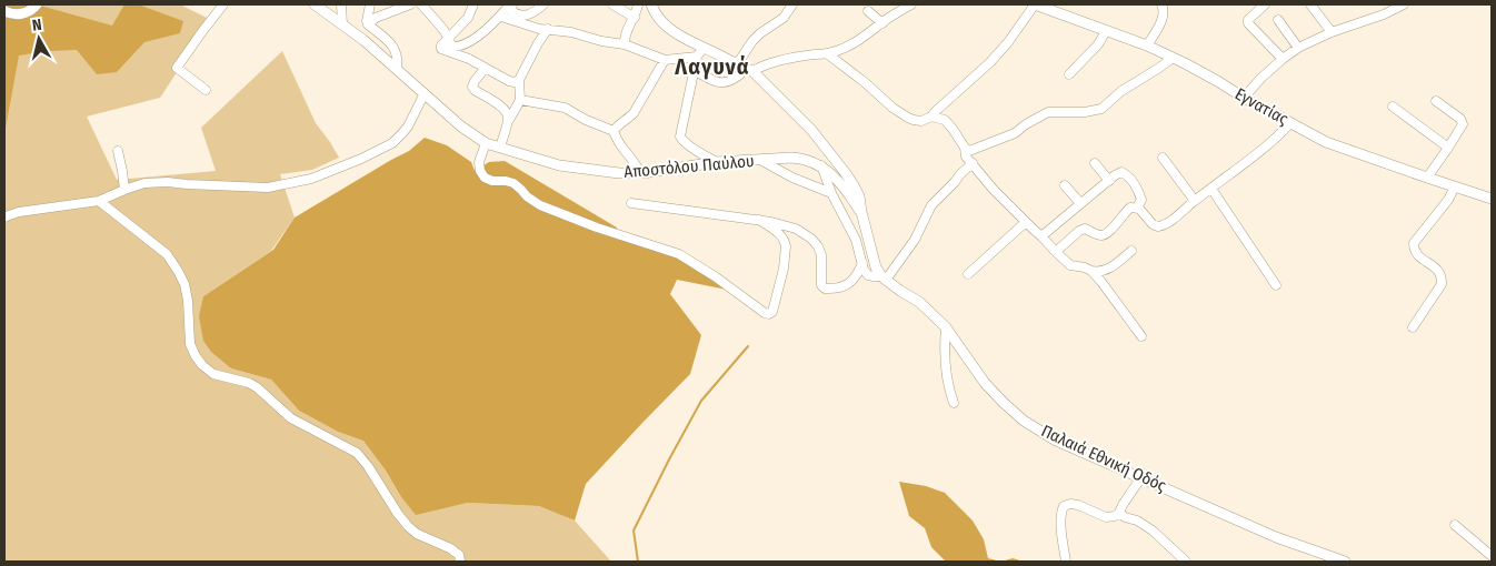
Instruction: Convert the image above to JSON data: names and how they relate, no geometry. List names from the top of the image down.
{
  "streets": {
    "street": ["Εγνατίας", "Αποστόλου Παύλου", "Παλαιά Εθνική Οδός"]
  },
  "districts": ["Λαγυνά"],
  "north": "top"
}
